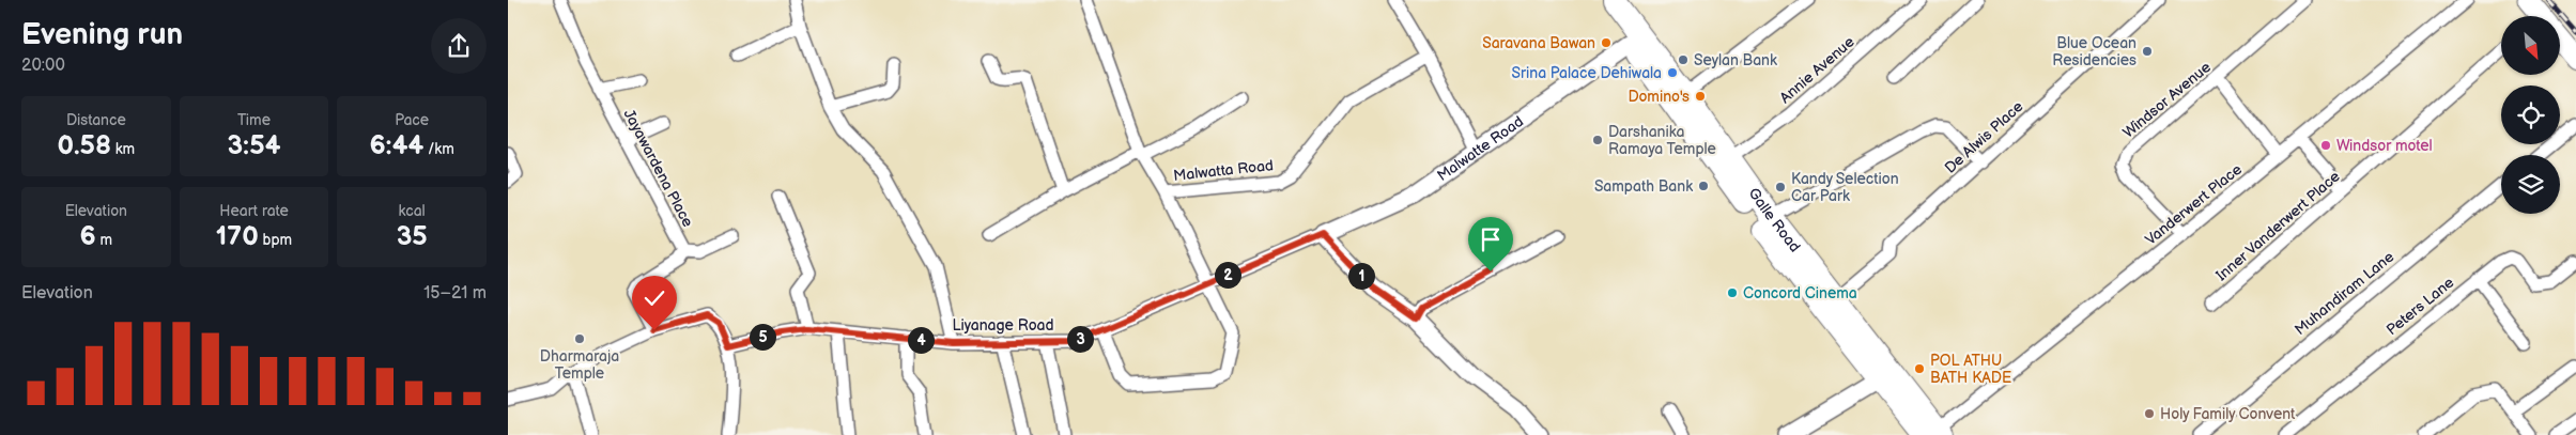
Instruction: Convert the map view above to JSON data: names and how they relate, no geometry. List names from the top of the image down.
{
  "streets": {
    "highway": ["Galle Road"],
    "street": [
      "Annie Avenue",
      "Windsor Avenue",
      "De Alwis Place",
      "Malwatte Road",
      "Jayawardena Place",
      "Malwatta Road",
      "Vanderwert Place",
      "Inner Vanderwert Place",
      "Muhandiram Lane",
      "Peters Lane",
      "Liyanage Road"
    ]
  },
  "crossings": [
    ["Annie Avenue", "Galle Road"],
    ["Windsor Avenue", "Vanderwert Place"],
    ["De Alwis Place", "Galle Road"],
    ["Malwatte Road", "Galle Road"],
    ["Malwatte Road", "Liyanage Road"],
    ["Malwatta Road", "Liyanage Road"],
    ["Vanderwert Place", "Galle Road"]
  ],
  "places": [
    "Saravana Bawan",
    "Blue Ocean Residencies",
    "Seylan Bank",
    "Srina Palace Dehiwala",
    "Domino's",
    "Darshanika Ramaya Temple",
    "Windsor motel",
    "Sampath Bank",
    "Kandy Selection Car Park",
    "Concord Cinema",
    "Dharmaraja Temple",
    "POL ATHU BATH KADE",
    "Holy Family Convent"
  ],
  "north": "bottom right",
  "page": {
    "heading": ["Evening run", "20:00"],
    "stats": [
      ["Distance", "0.58 km"],
      ["Time", "3:54"],
      ["Pace", "6:44 /km"],
      ["Elevation", "6 m"],
      ["Heart rate", "170 bpm"],
      ["kcal", "35"]
    ],
    "pins": [
      "2",
      "1",
      "5",
      "3",
      "4"
    ],
    "chart": ["Elevation", "15–21 m"]
  }
}
